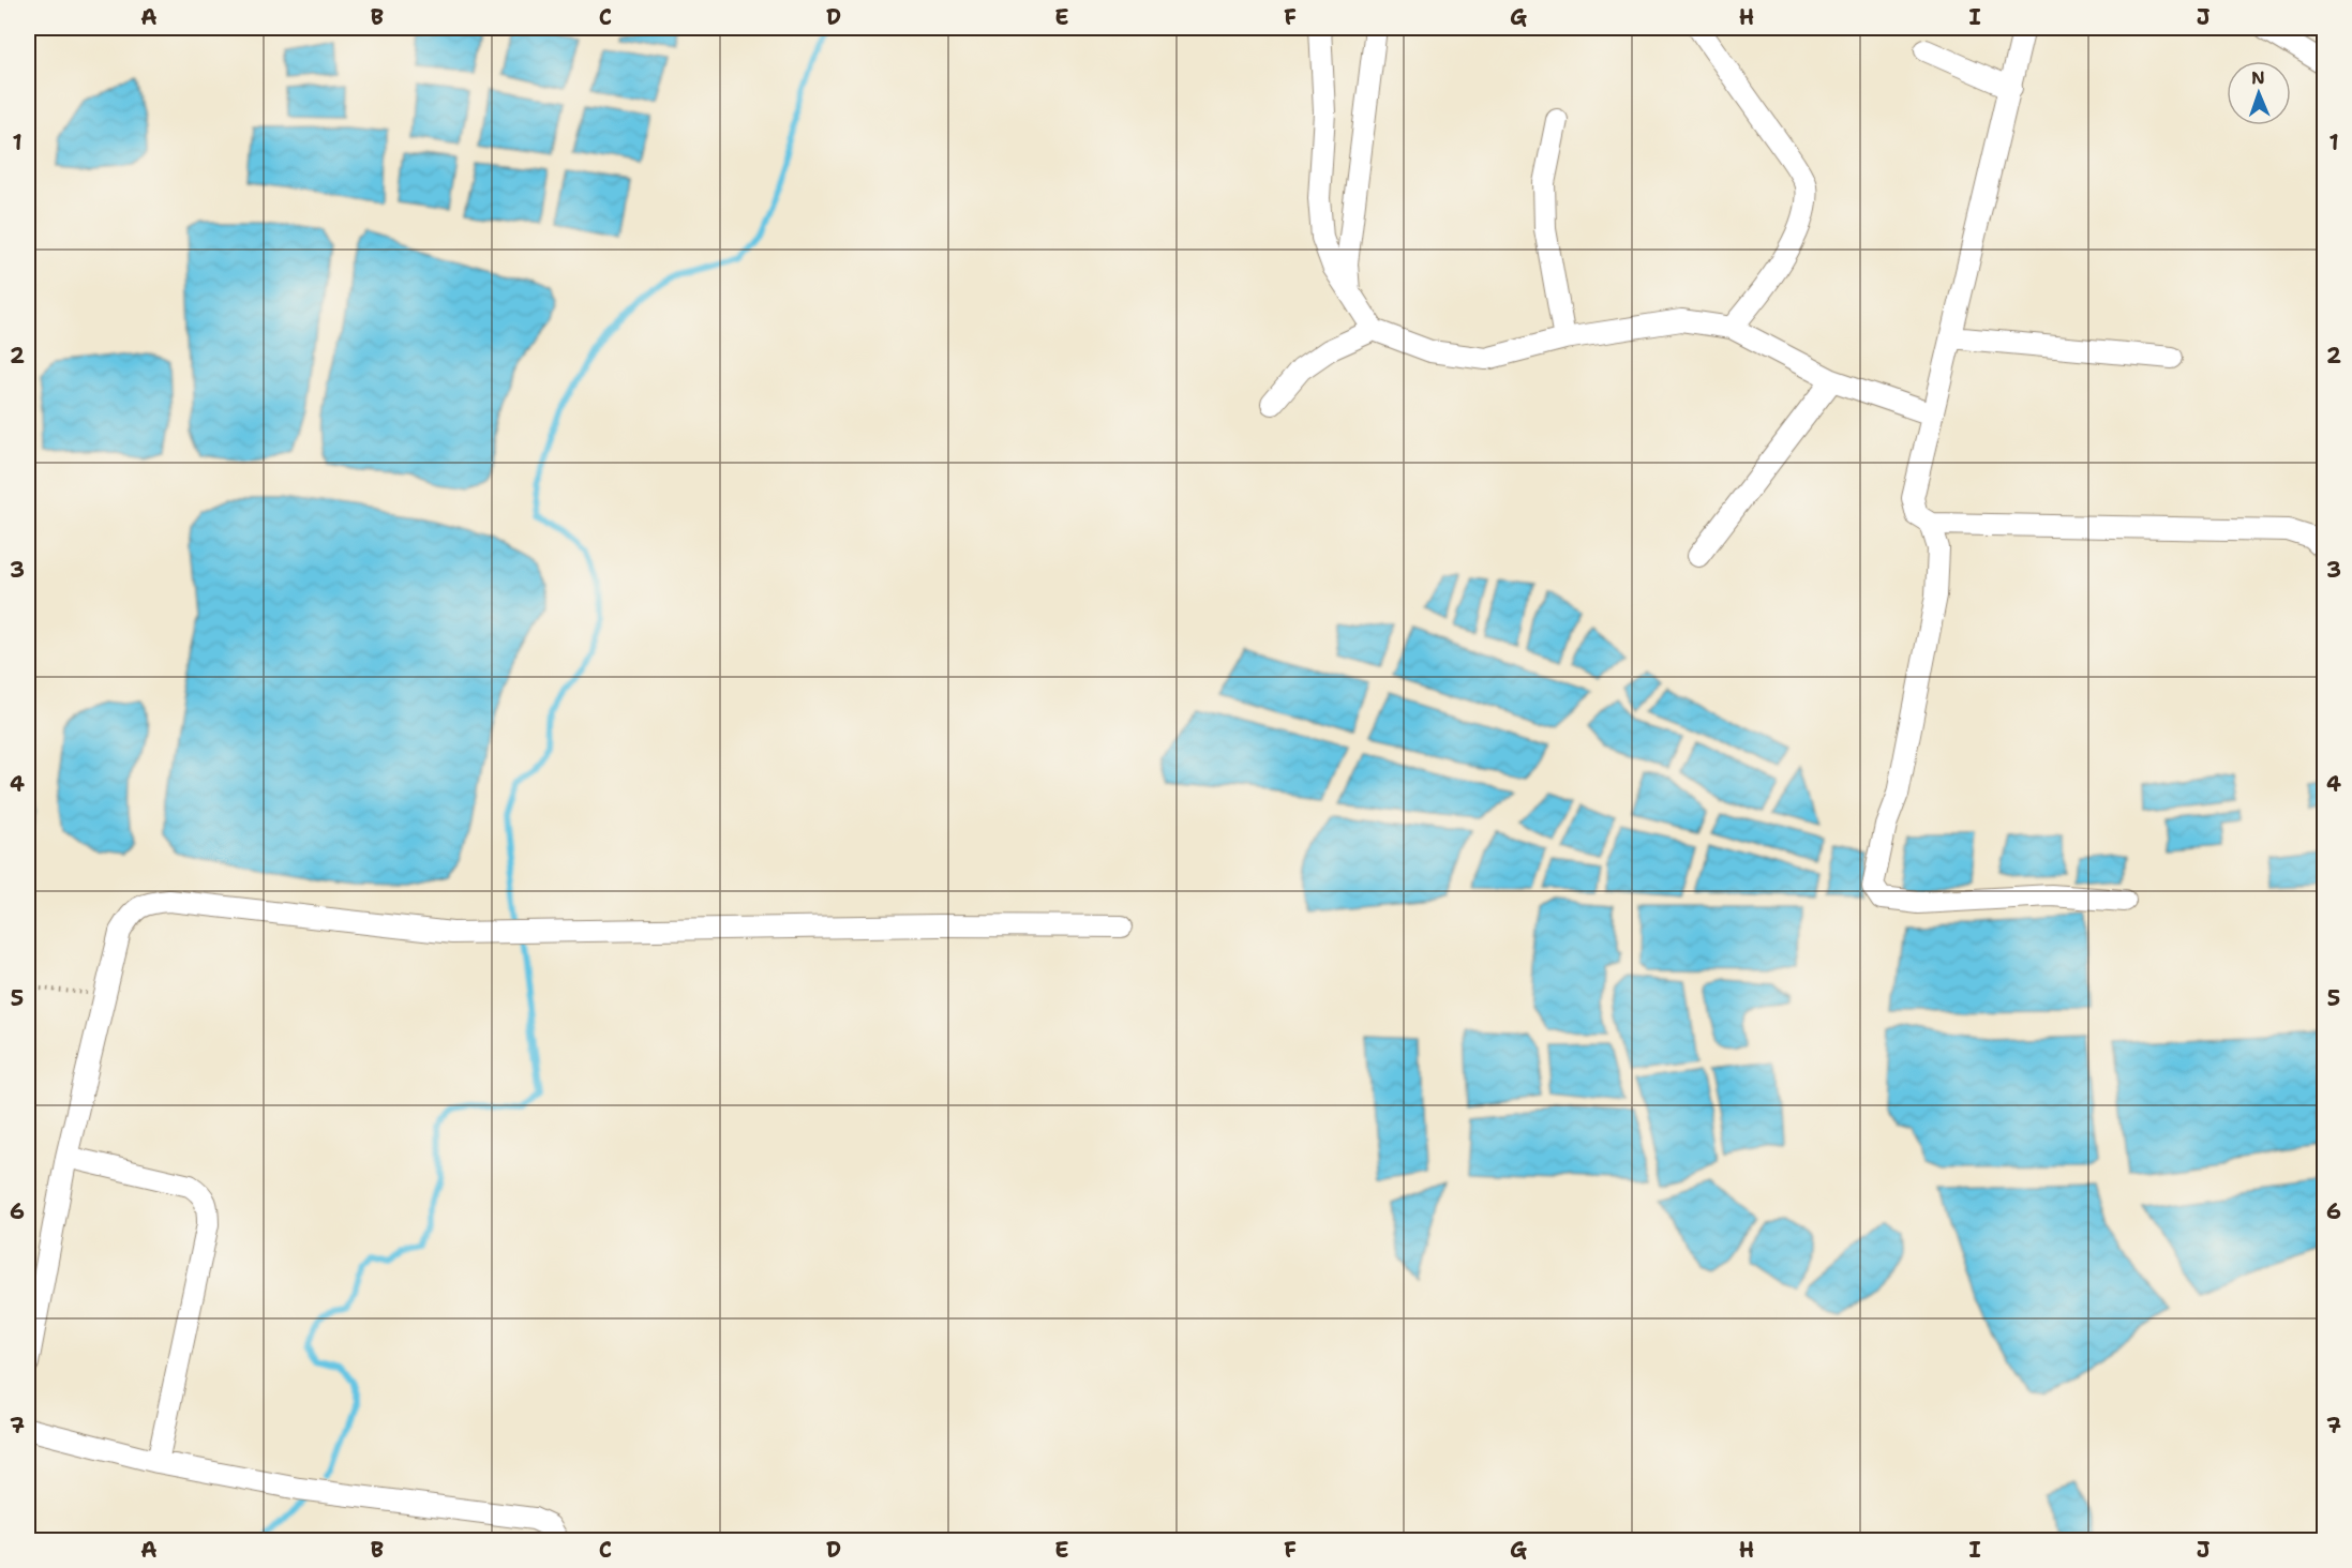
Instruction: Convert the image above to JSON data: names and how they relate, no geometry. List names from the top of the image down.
{
  "north": "top",
  "grid": {
    "columns": [
      "A",
      "B",
      "C",
      "D",
      "E",
      "F",
      "G",
      "H",
      "I",
      "J"
    ],
    "rows": [
      "1",
      "2",
      "3",
      "4",
      "5",
      "6",
      "7"
    ]
  }
}
